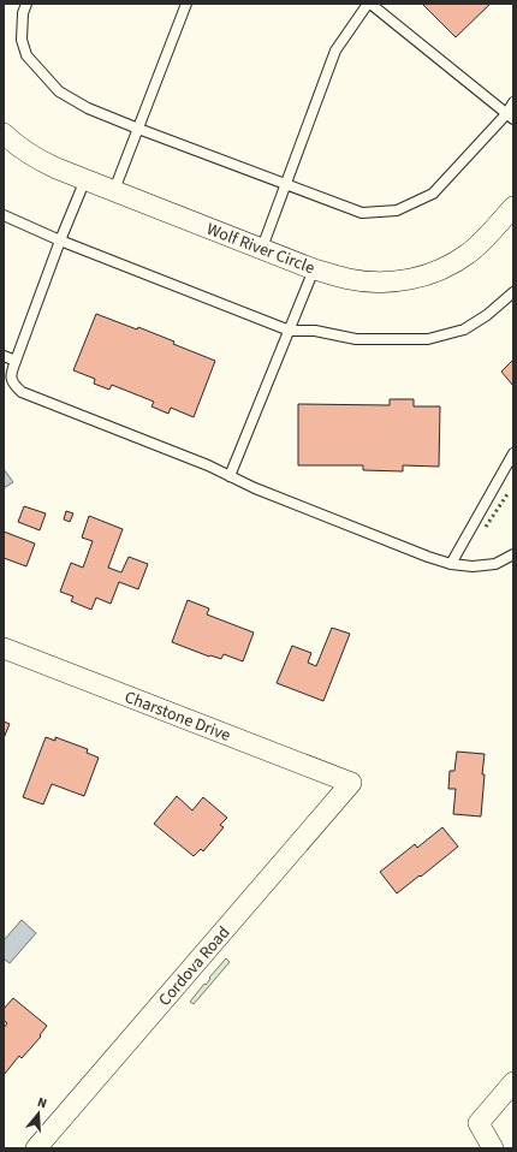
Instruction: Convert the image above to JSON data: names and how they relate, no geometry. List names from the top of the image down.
{
  "streets": {
    "street": ["Wolf River Circle", "Charstone Drive", "Cordova Road"]
  },
  "crossings": [
    ["Charstone Drive", "Cordova Road"]
  ],
  "north": "top"
}
